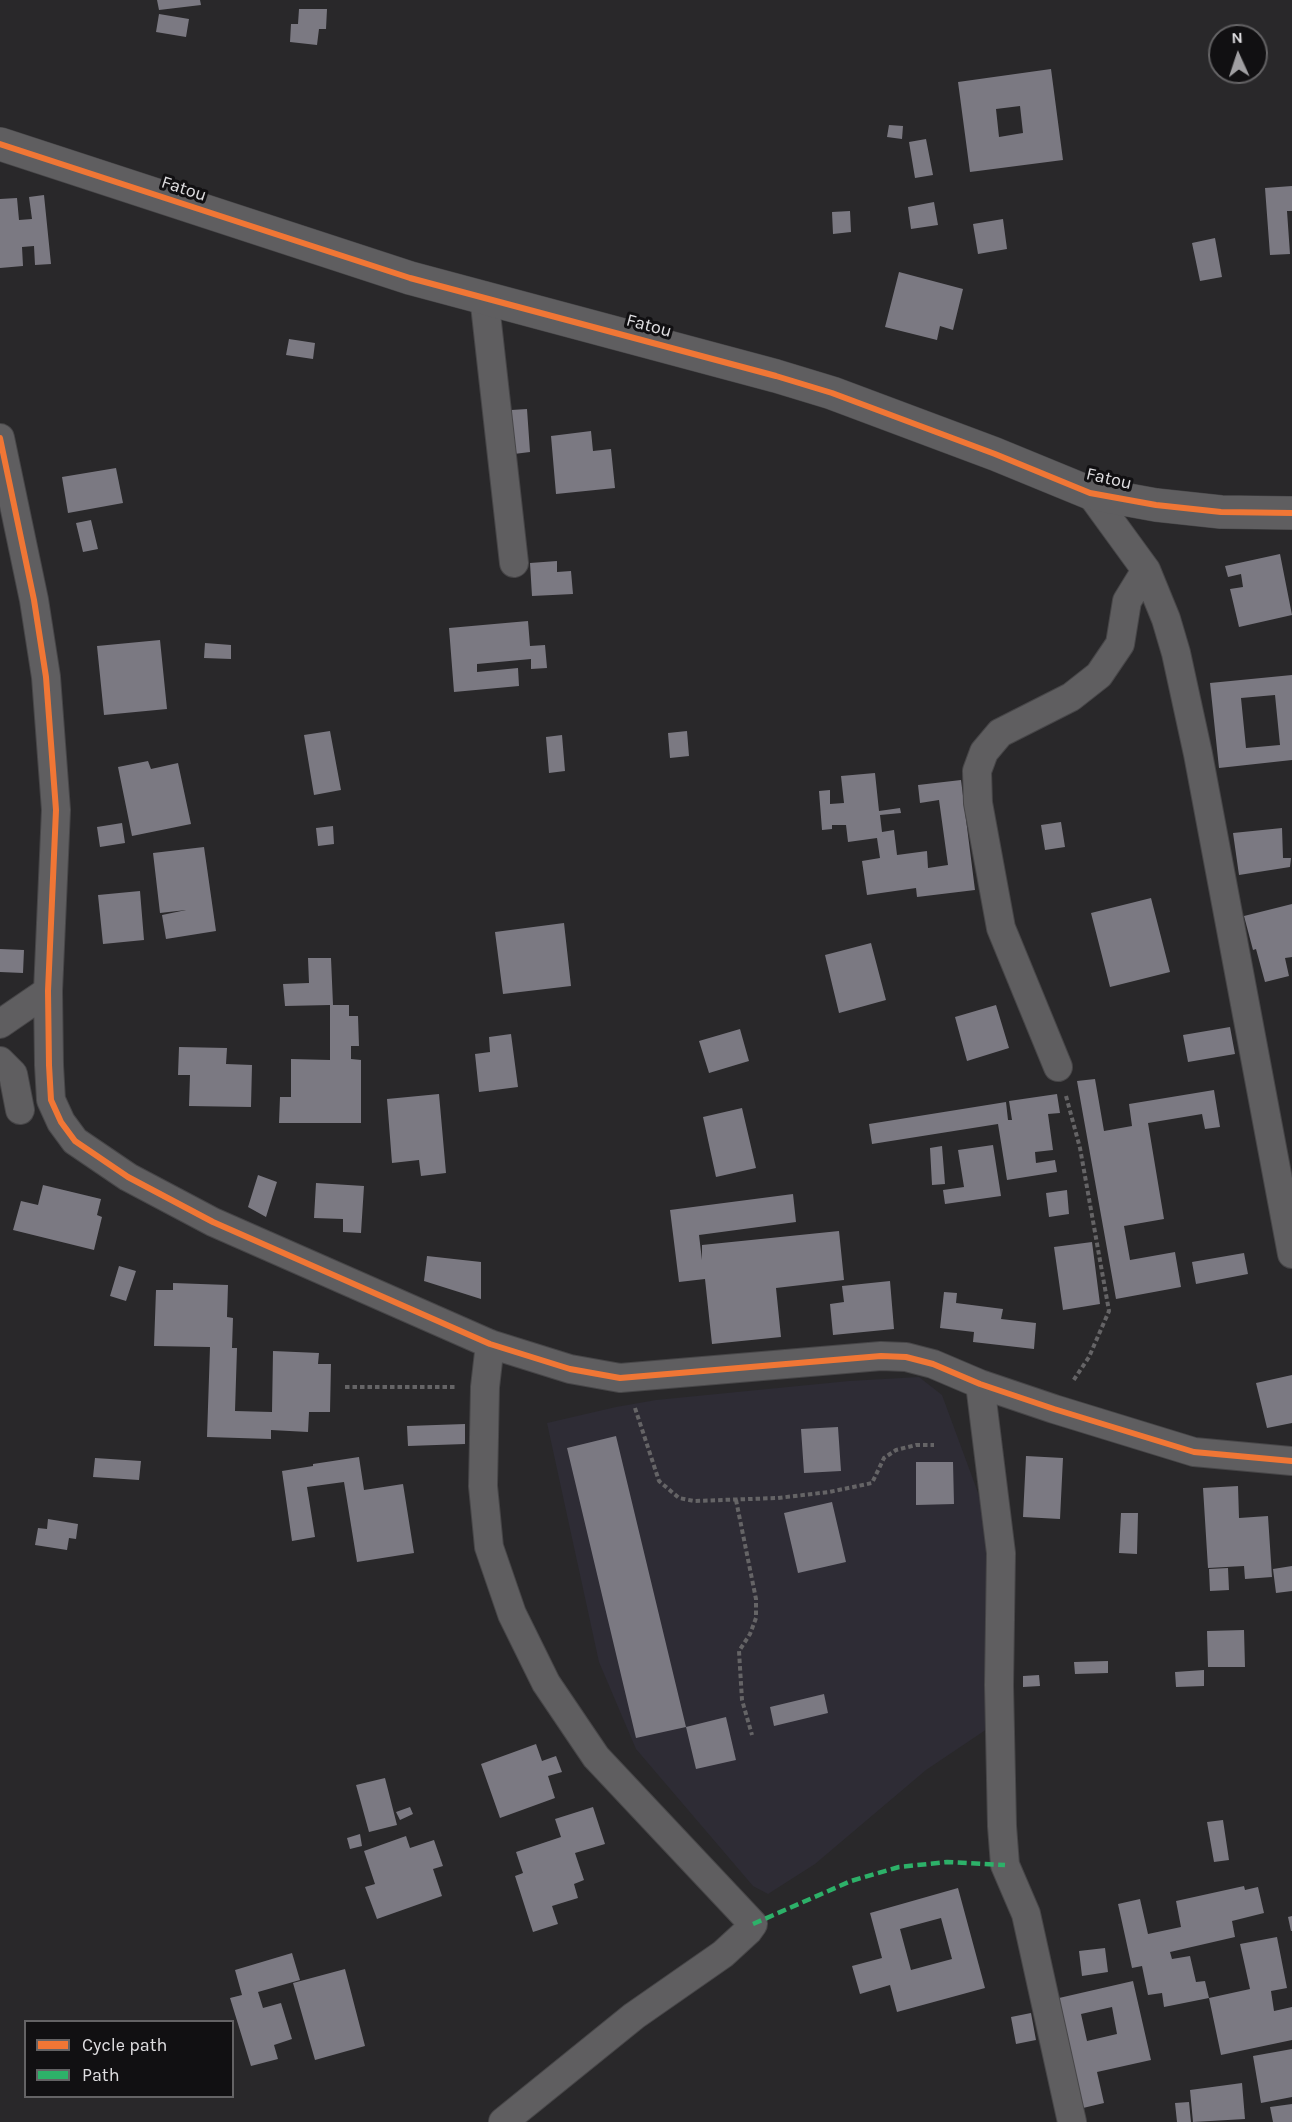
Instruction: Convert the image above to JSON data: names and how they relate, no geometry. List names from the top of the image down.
{
  "streets": {
    "street": ["Fatou"]
  },
  "legend": ["Cycle path", "Path"],
  "north": "top"
}
